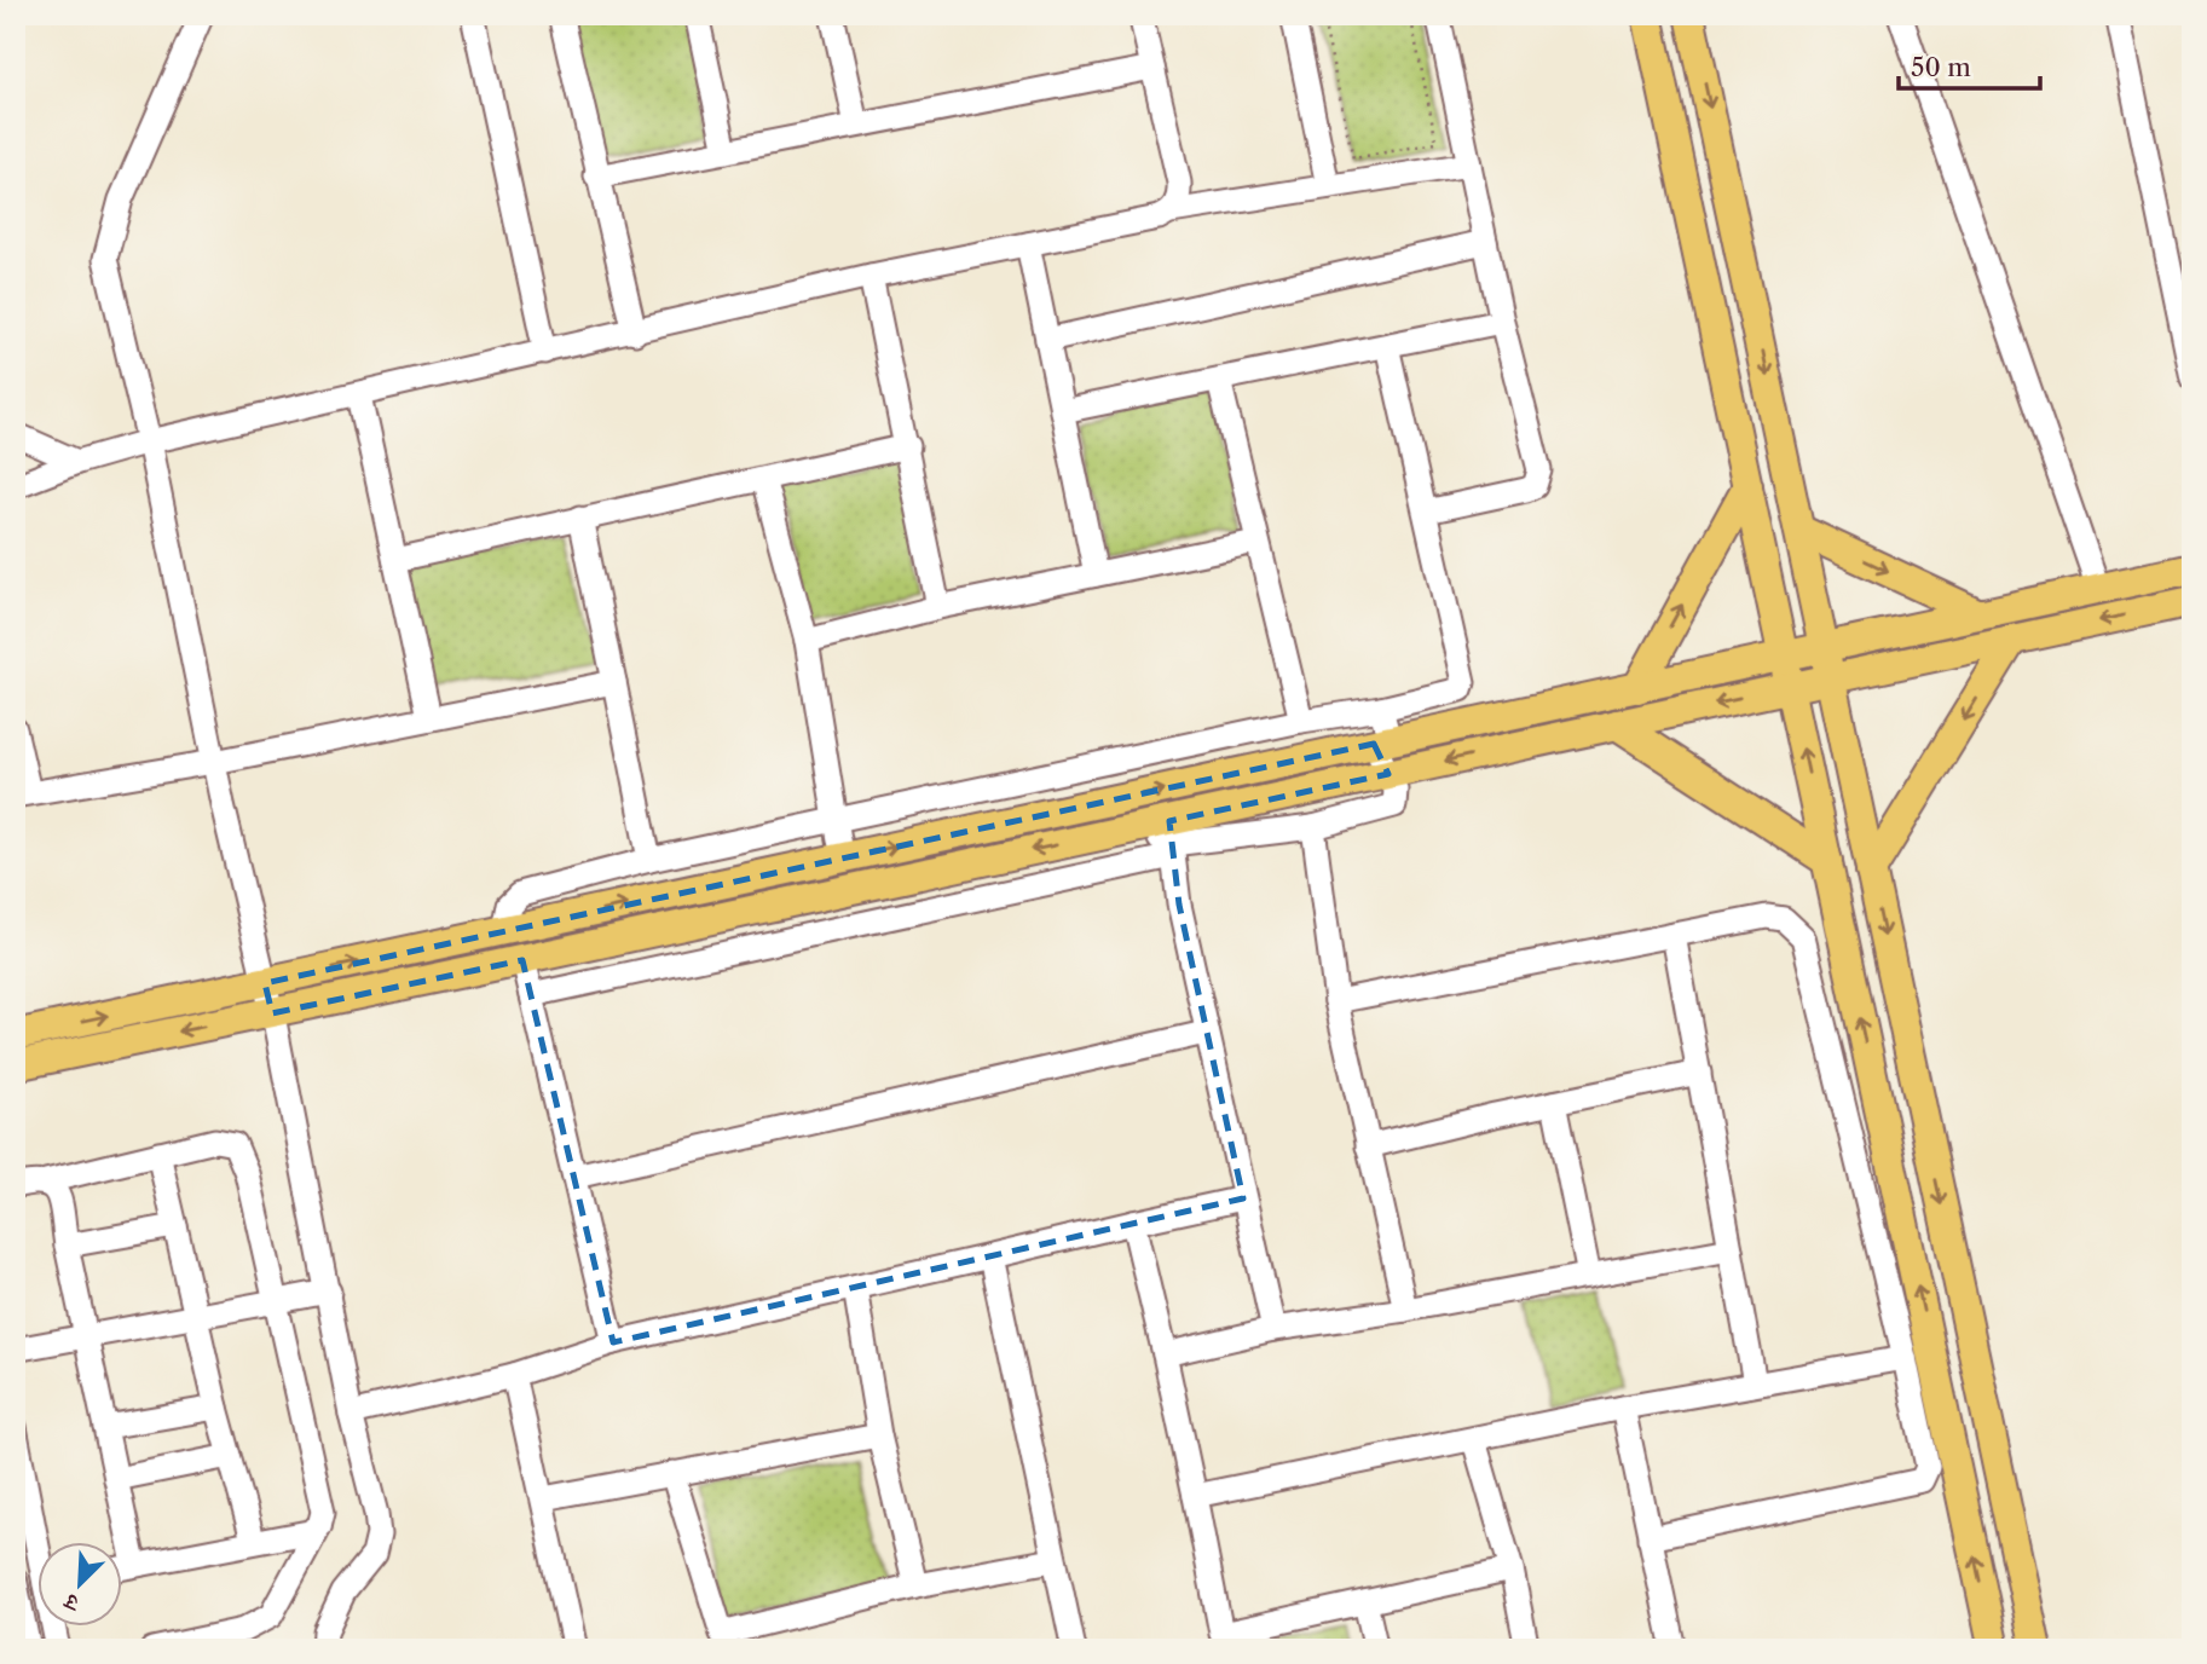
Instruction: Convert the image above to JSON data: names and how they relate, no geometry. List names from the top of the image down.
{
  "scale_bar": "50 m",
  "north": "bottom left"
}
